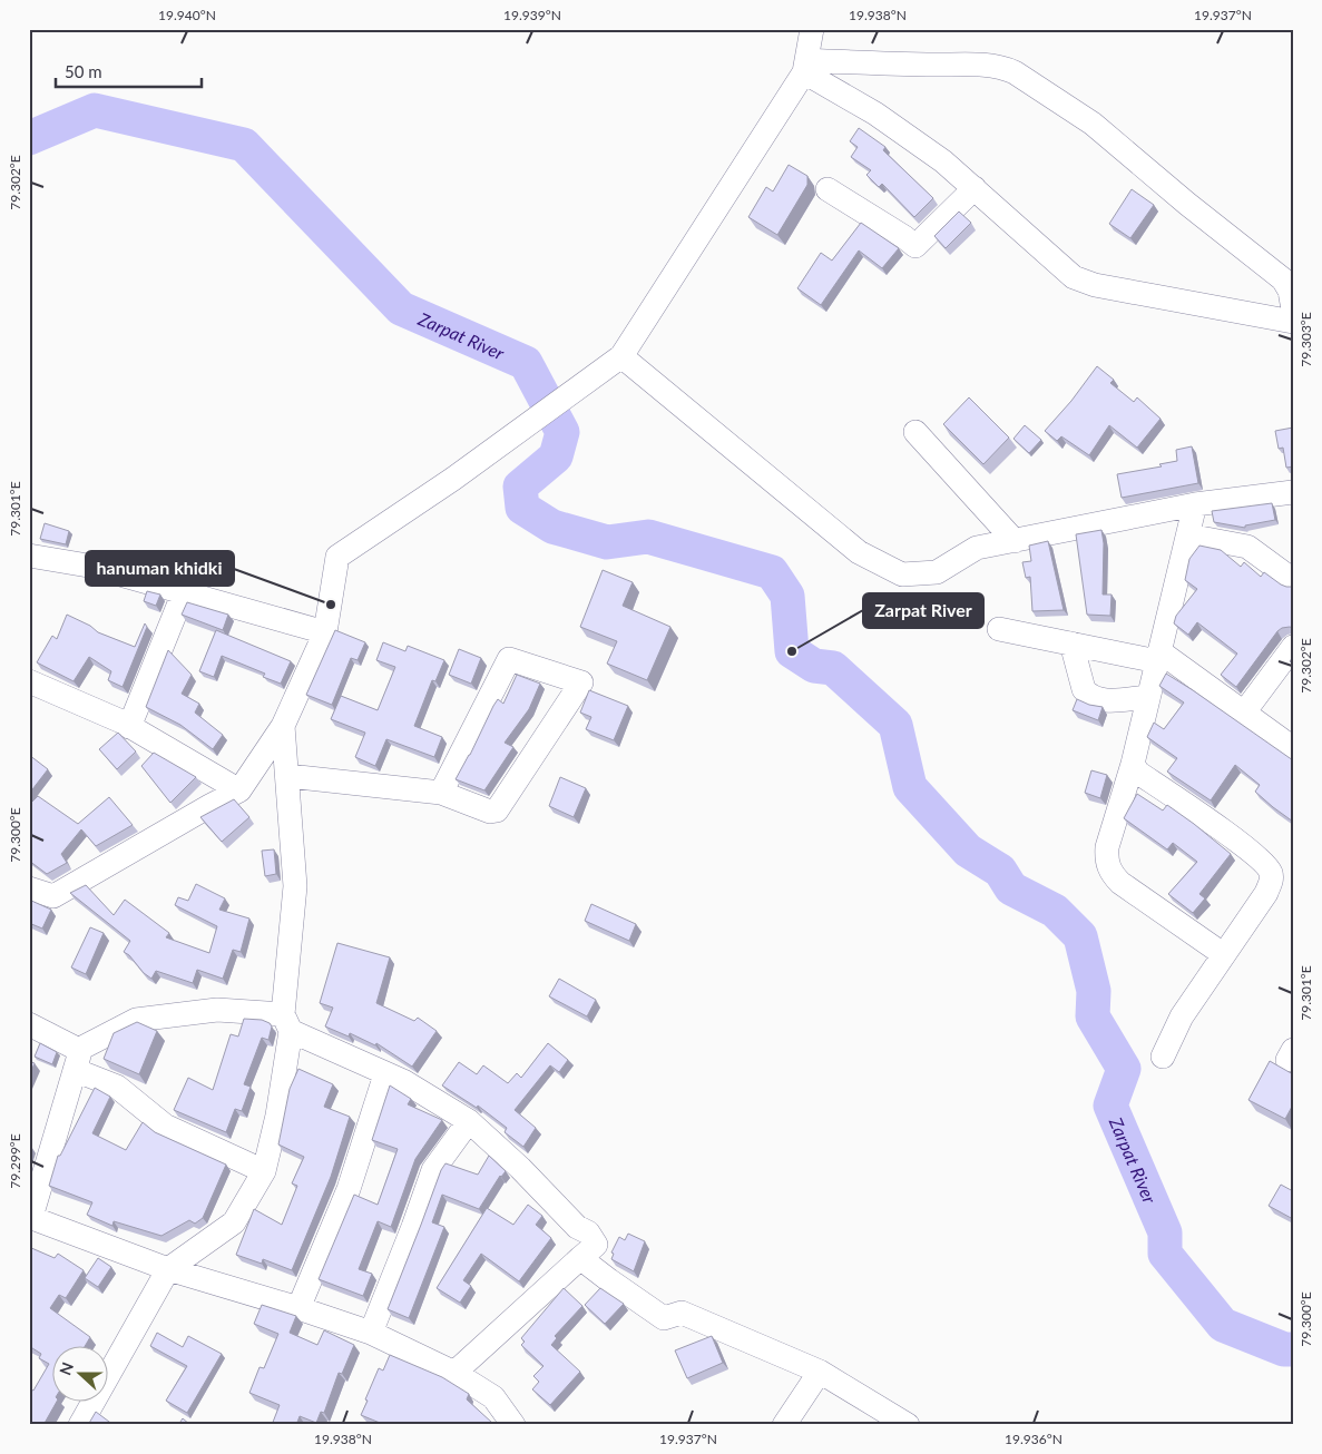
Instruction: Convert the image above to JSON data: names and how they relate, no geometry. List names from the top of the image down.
{
  "water": ["Zarpat River"],
  "places": ["hanuman khidki", "Zarpat River"],
  "scale_bar": "50 m",
  "north": "left",
  "coordinates": [
    "19.940°N",
    "19.939°N",
    "19.938°N",
    "19.937°N",
    "79.302°E",
    "79.303°E",
    "79.301°E",
    "79.300°E",
    "79.299°E",
    "19.936°N"
  ]
}
